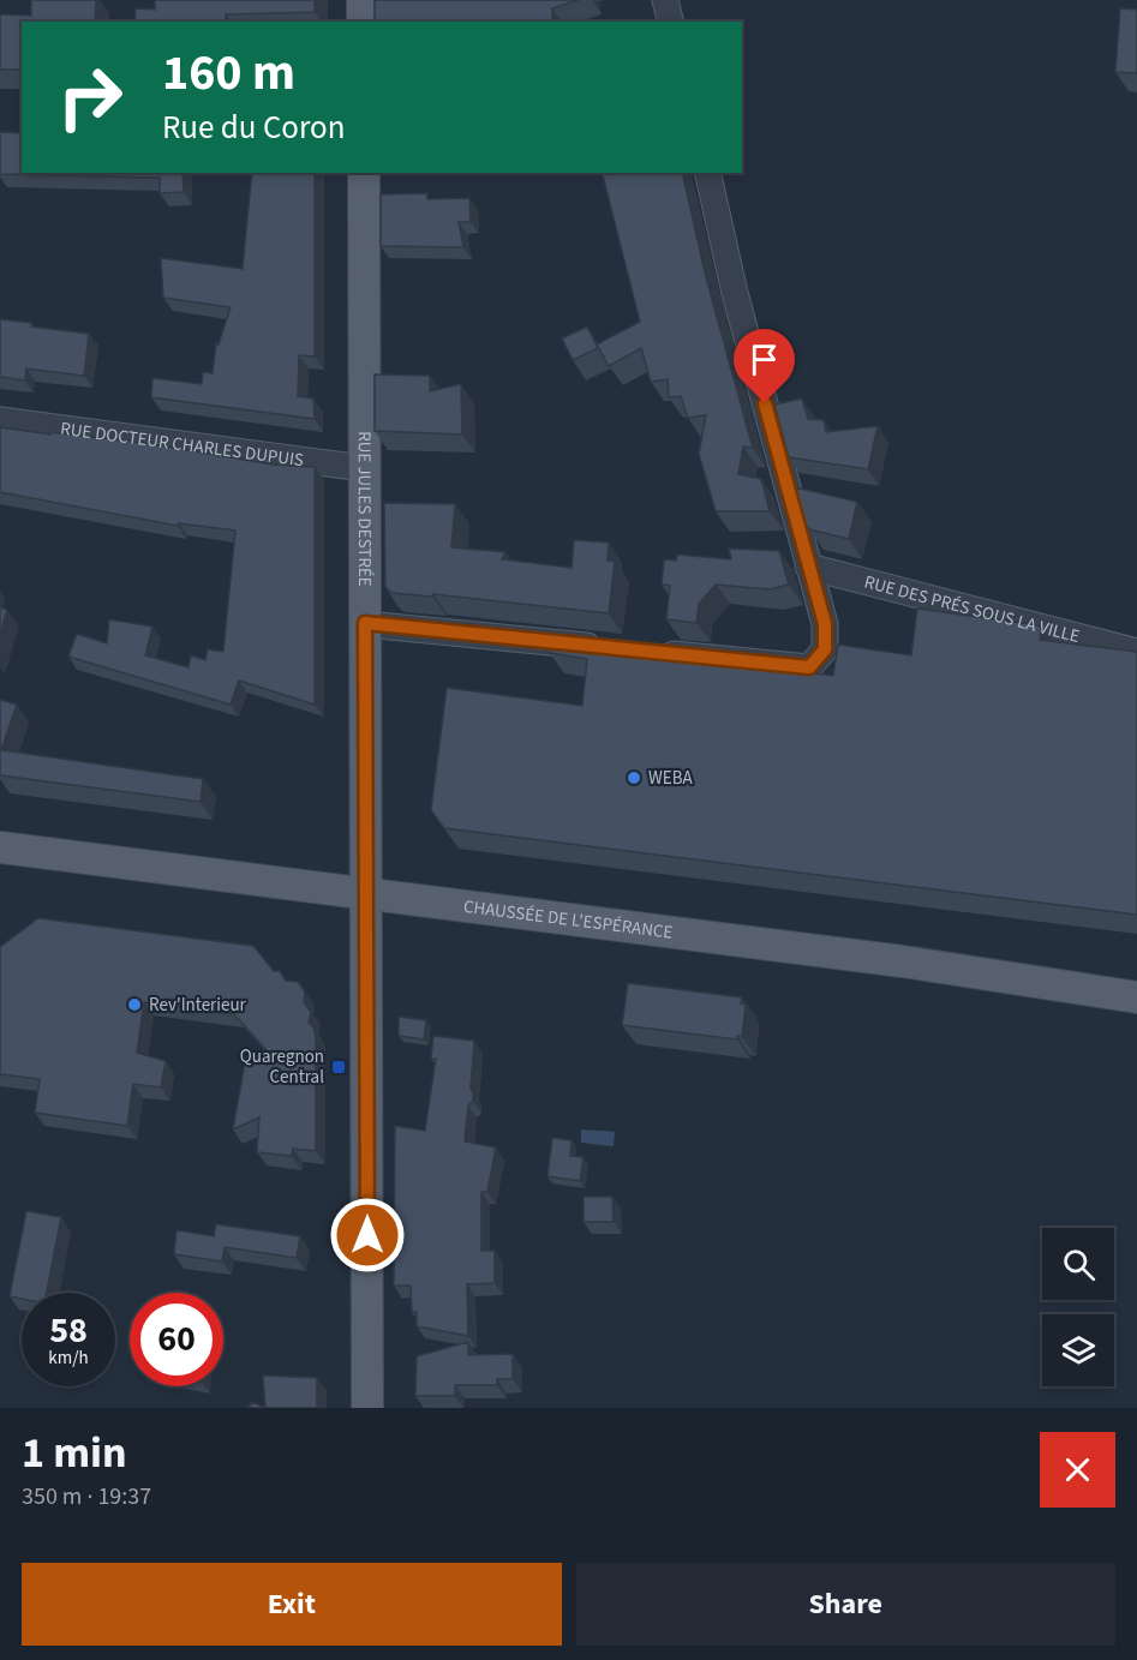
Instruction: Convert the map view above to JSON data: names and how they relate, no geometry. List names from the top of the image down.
{
  "streets": {
    "main road": ["RUE JULES DESTRÉE", "CHAUSSÉE DE L'ESPÉRANCE"],
    "street": ["RUE DOCTEUR CHARLES DUPUIS", "RUE DES PRÉS SOUS LA VILLE"]
  },
  "crossings": [
    ["RUE DOCTEUR CHARLES DUPUIS", "RUE JULES DESTRÉE"],
    ["RUE JULES DESTRÉE", "CHAUSSÉE DE L'ESPÉRANCE"]
  ],
  "places": {
    "other": ["WEBA", "Rev'Interieur"],
    "transit": ["Quaregnon Central"]
  },
  "page": {
    "turn": ["160 m", "Rue du Coron"],
    "speed": "58 km/h",
    "limit": "60",
    "heading": ["1 min", "350 m · 19:37"],
    "buttons": ["Exit", "Share"]
  }
}
